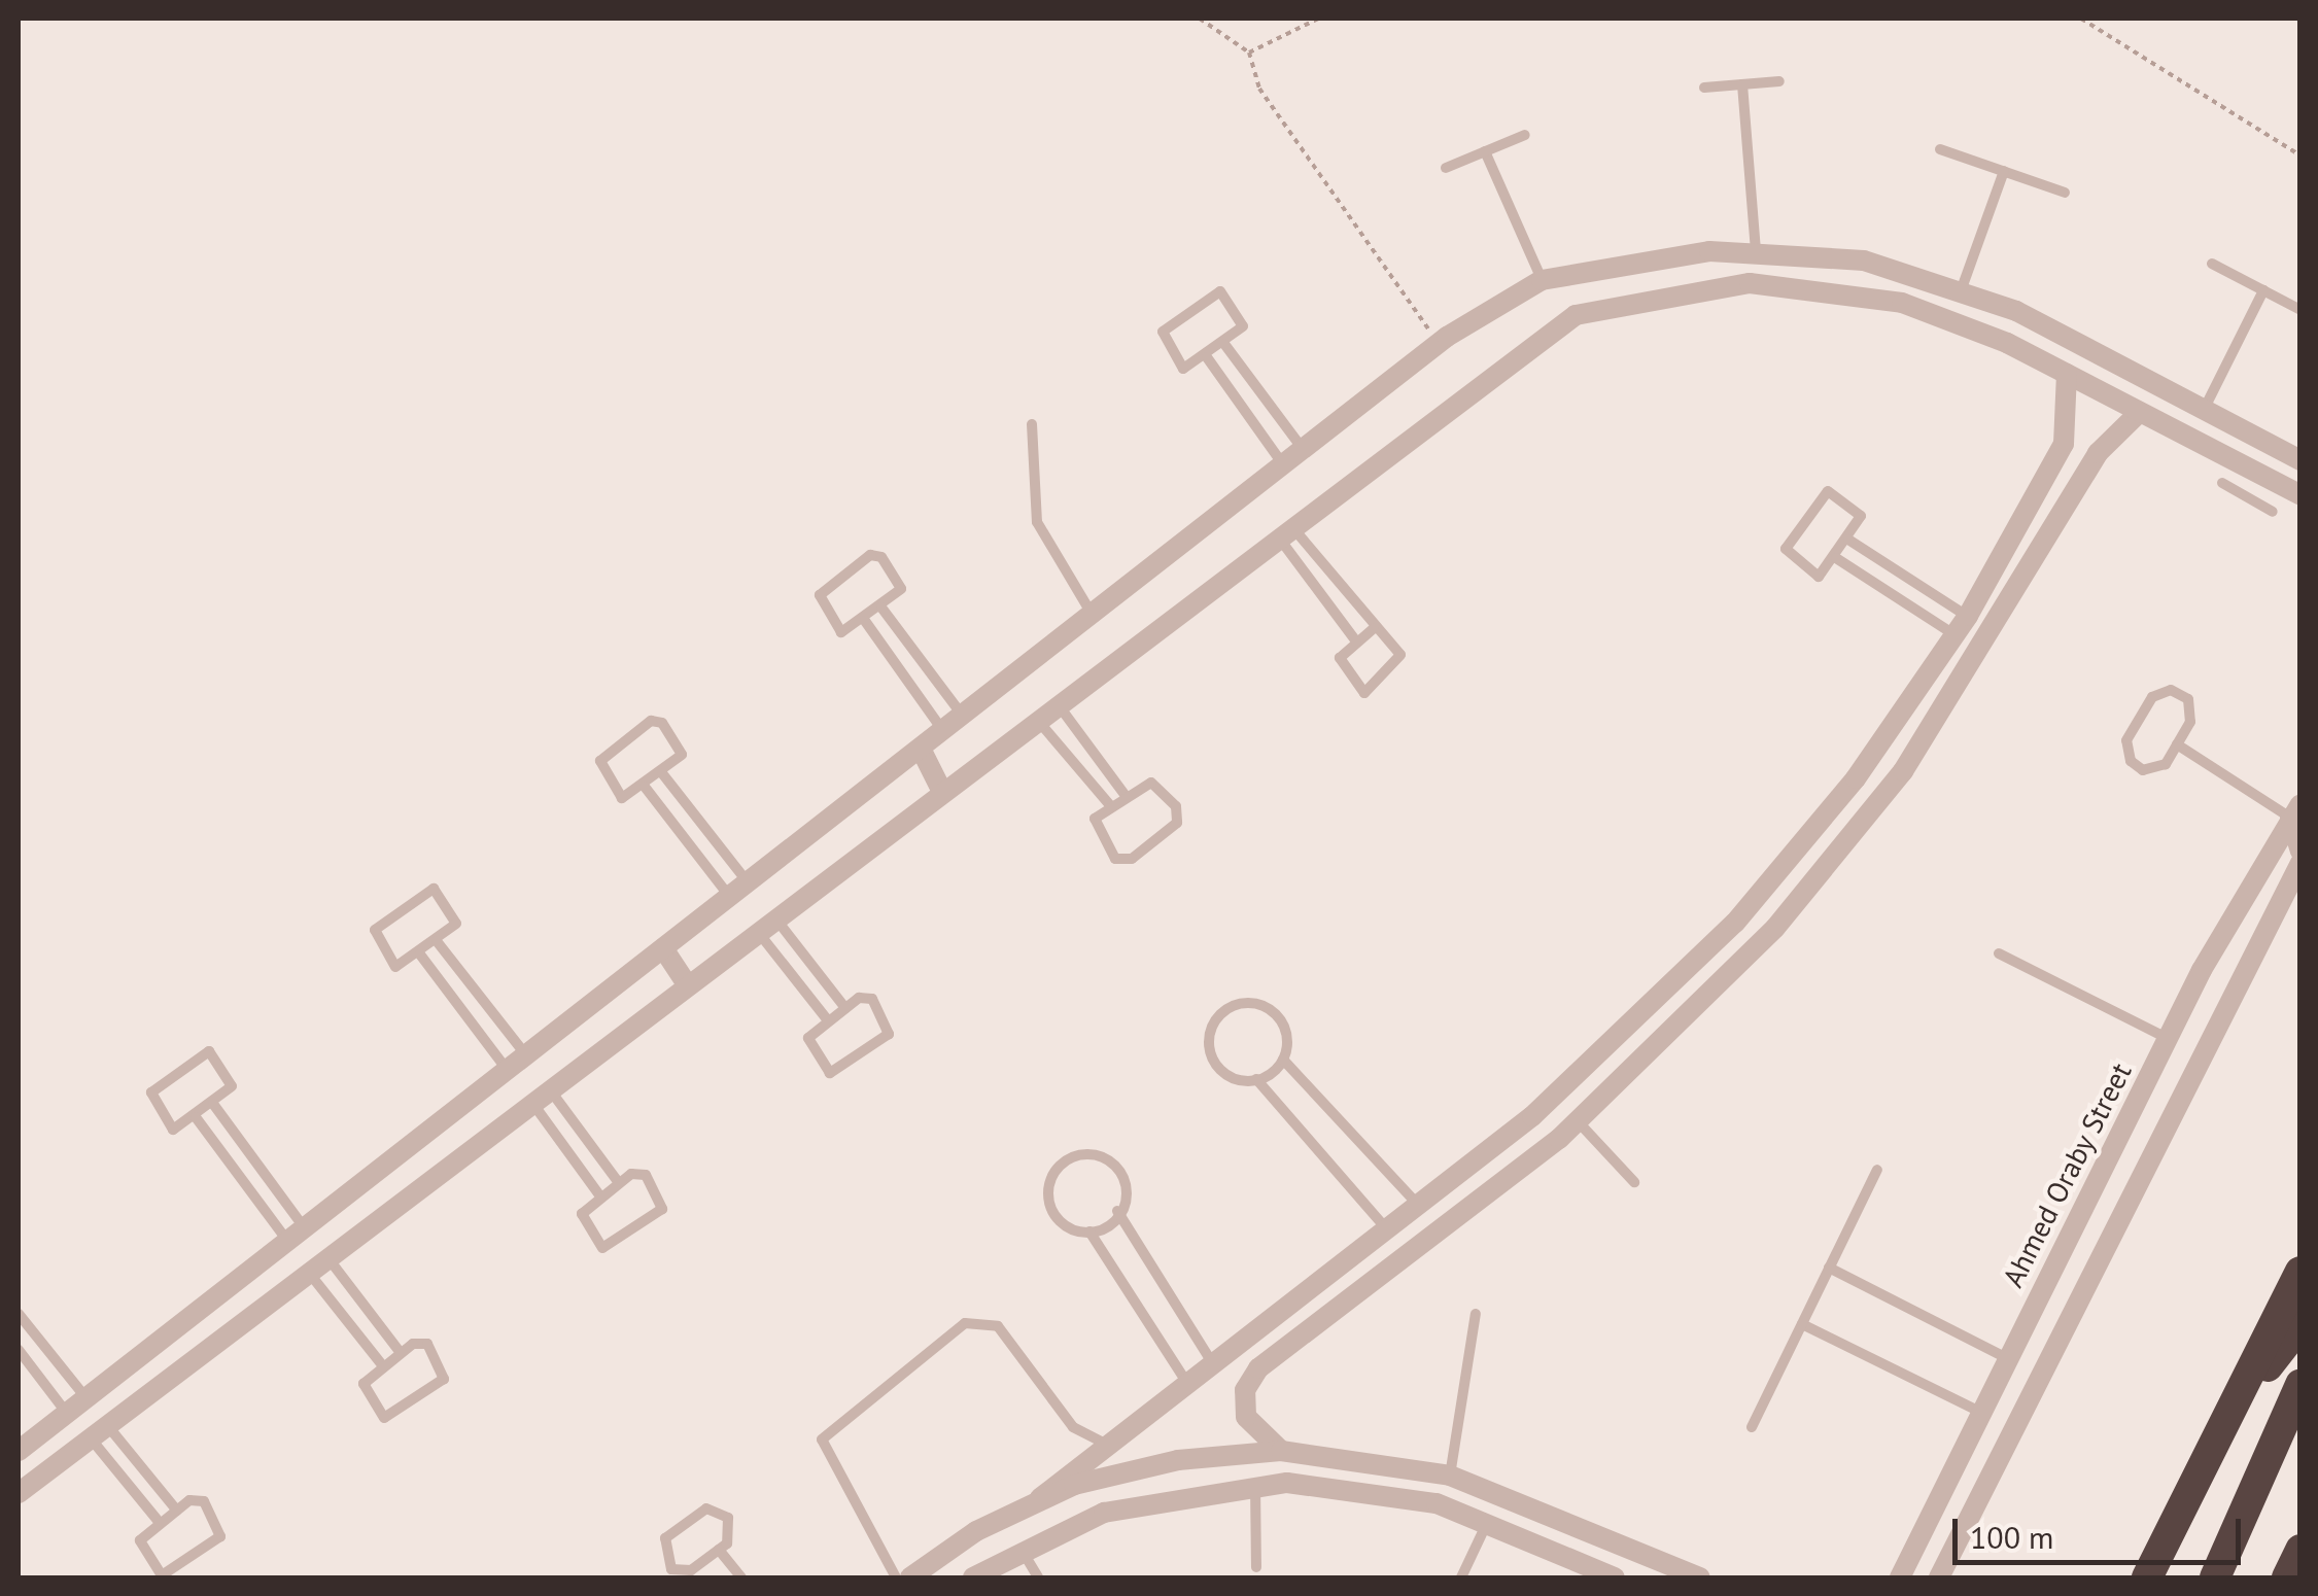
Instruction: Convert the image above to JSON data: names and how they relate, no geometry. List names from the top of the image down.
{
  "streets": {
    "street": ["Ahmed Oraby Street"]
  },
  "scale_bar": "100 m"
}
